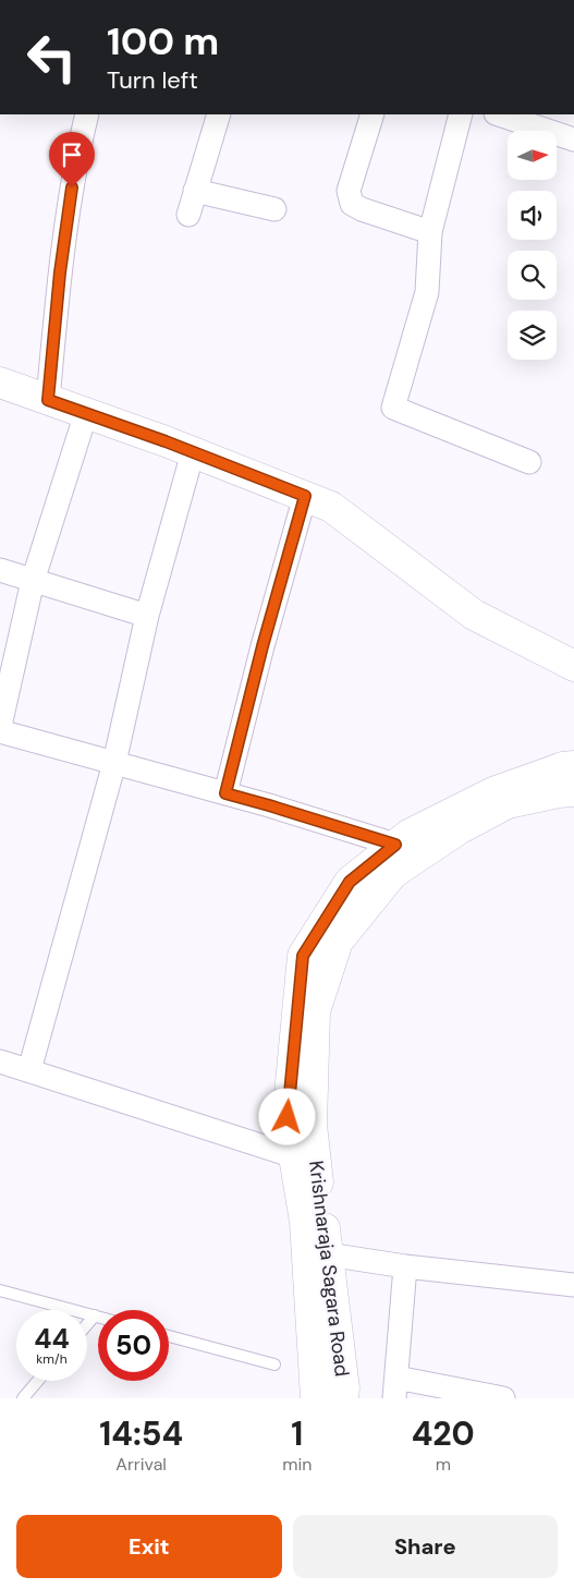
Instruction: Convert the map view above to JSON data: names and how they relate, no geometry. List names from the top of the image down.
{
  "streets": {
    "main road": ["Krishnaraja Sagara Road"]
  },
  "north": "right",
  "page": {
    "turn": ["100 m", "Turn left"],
    "speed": "44 km/h",
    "limit": "50",
    "eta": [
      "14:54",
      "Arrival",
      "1",
      "min",
      "420",
      "m"
    ],
    "buttons": ["Exit", "Share"]
  }
}
